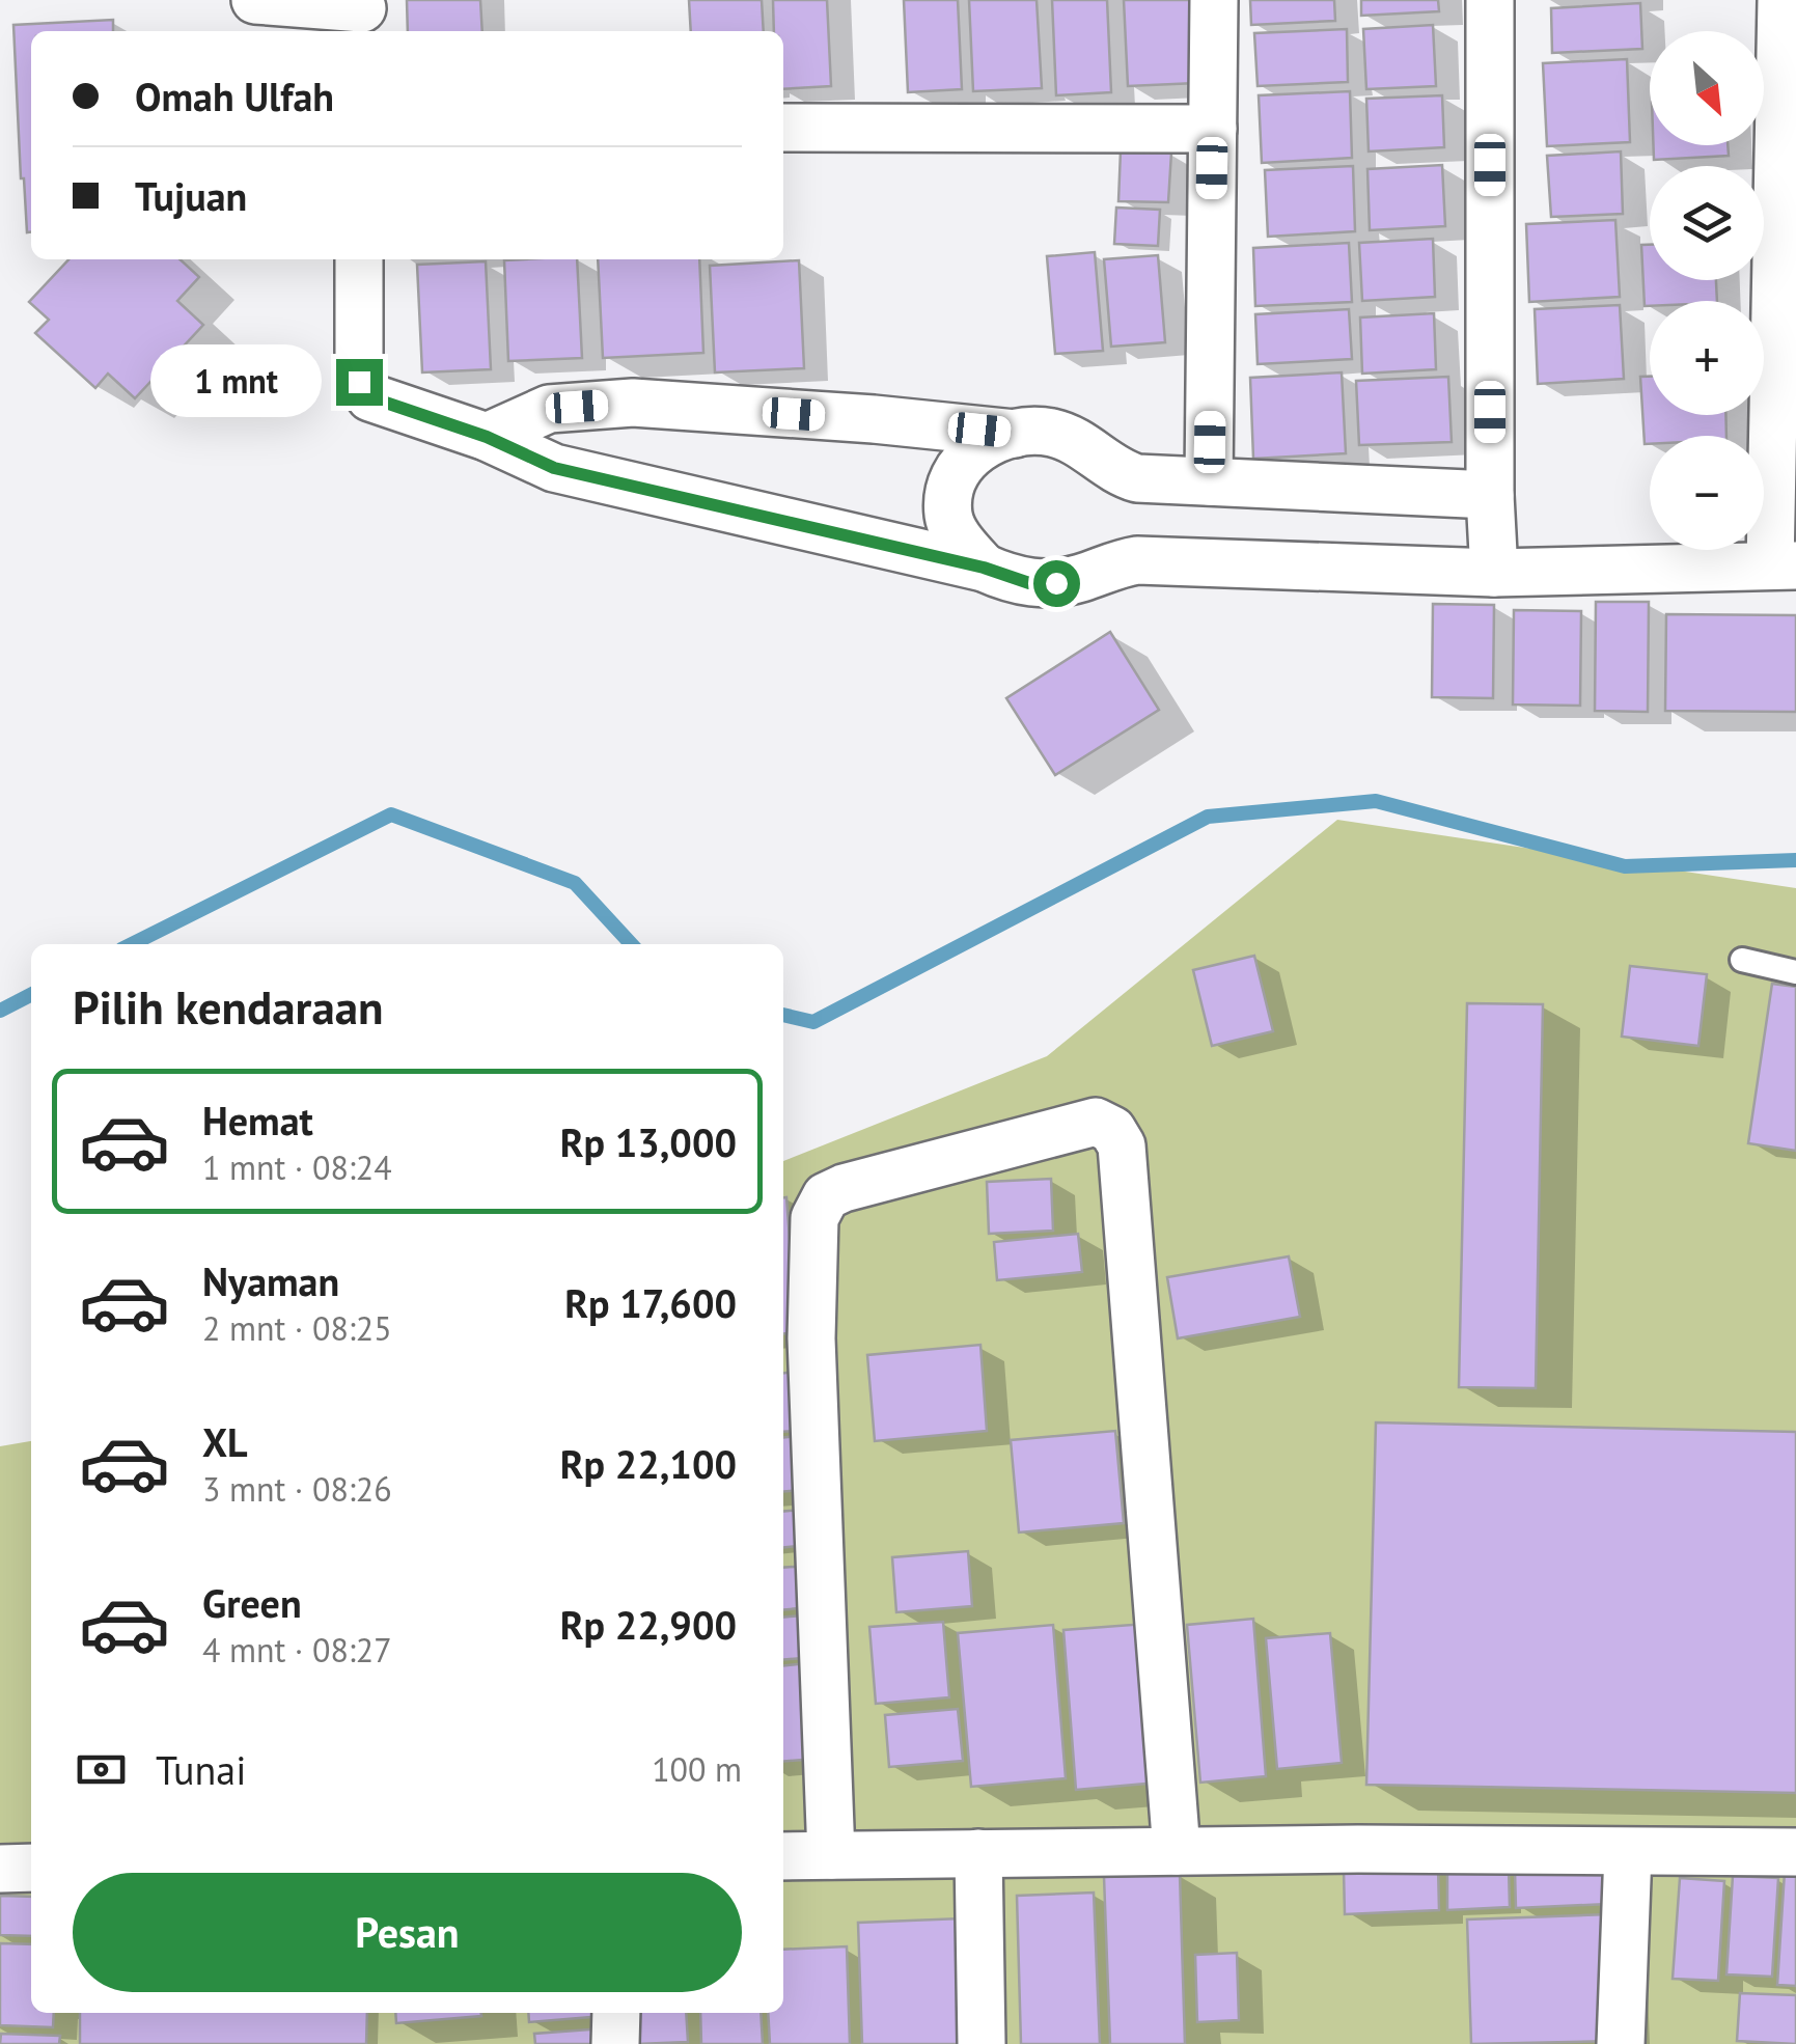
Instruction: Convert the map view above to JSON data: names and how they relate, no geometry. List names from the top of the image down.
{
  "north": "bottom right",
  "page": {
    "map_buttons": ["+", "−"],
    "banner": ["Omah Ulfah", "Tujuan"],
    "bubble": "1 mnt",
    "heading": "Pilih kendaraan",
    "list": [
      {
        "name": "Hemat",
        "note": "1 mnt · 08:24",
        "value": "Rp 13,000"
      },
      {
        "name": "Nyaman",
        "note": "2 mnt · 08:25",
        "value": "Rp 17,600"
      },
      {
        "name": "XL",
        "note": "3 mnt · 08:26",
        "value": "Rp 22,100"
      },
      {
        "name": "Green",
        "note": "4 mnt · 08:27",
        "value": "Rp 22,900"
      }
    ],
    "pay": ["Tunai", "100 m"],
    "buttons": "Pesan"
  }
}
